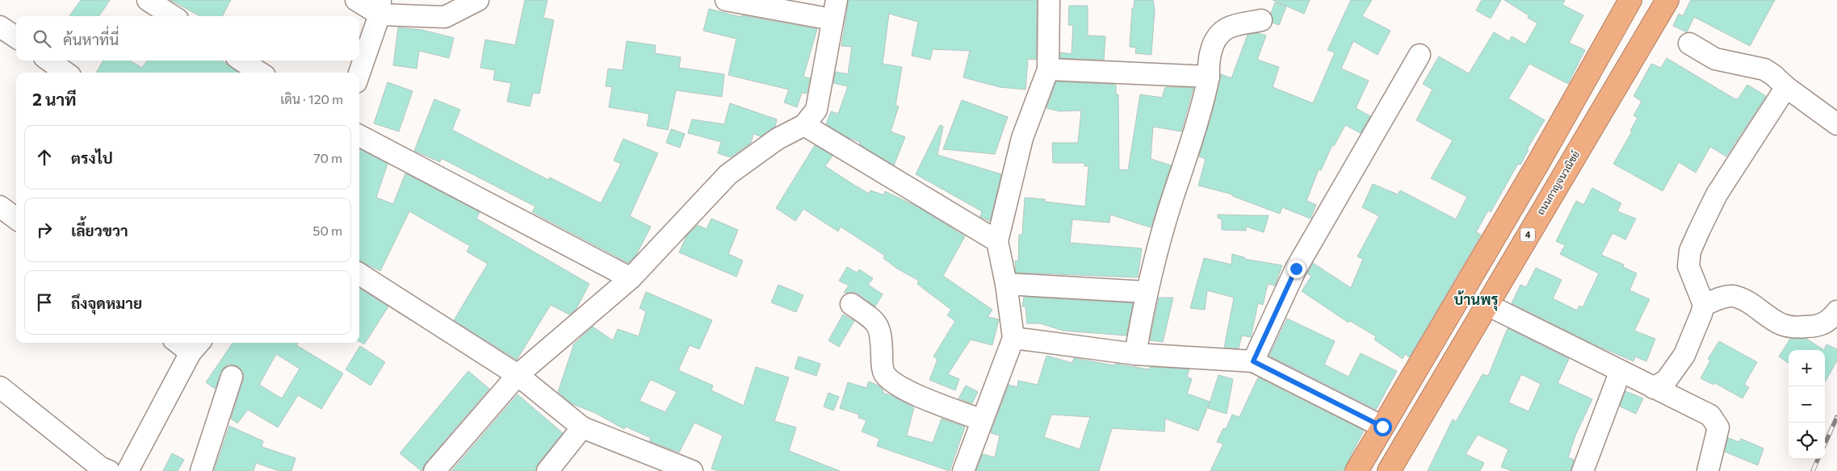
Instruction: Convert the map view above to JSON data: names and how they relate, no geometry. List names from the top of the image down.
{
  "streets": {
    "highway": ["ถนนกาญจนวณิชย์", "4"]
  },
  "districts": ["บ้านพรุ"],
  "page": {
    "search": "ค้นหาที่นี่",
    "heading": ["2 นาที", "เดิน · 120 m"],
    "list": [
      ["ตรงไป", "70 m"],
      ["เลี้ยวขวา", "50 m"],
      "ถึงจุดหมาย"
    ],
    "map_buttons": ["+", "−"]
  }
}
